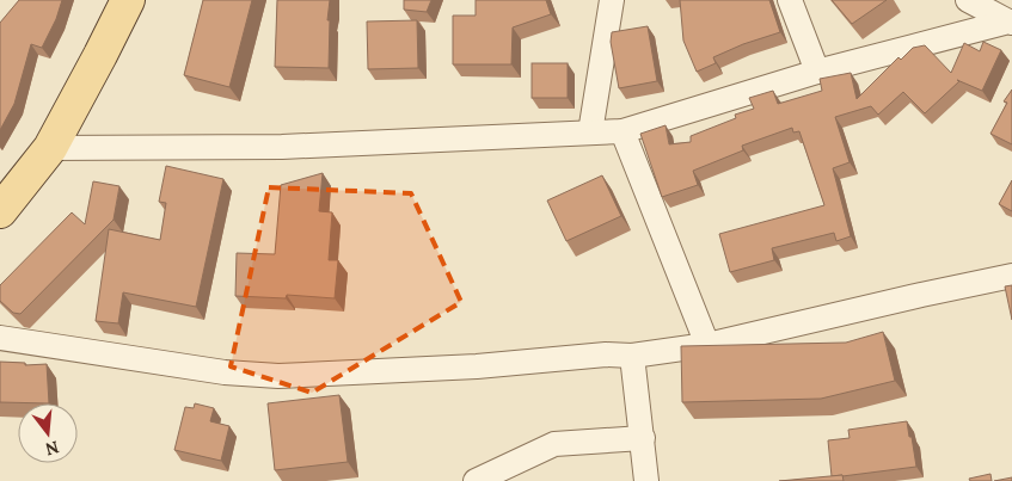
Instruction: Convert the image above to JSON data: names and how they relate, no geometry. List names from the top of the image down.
{
  "north": "bottom"
}
